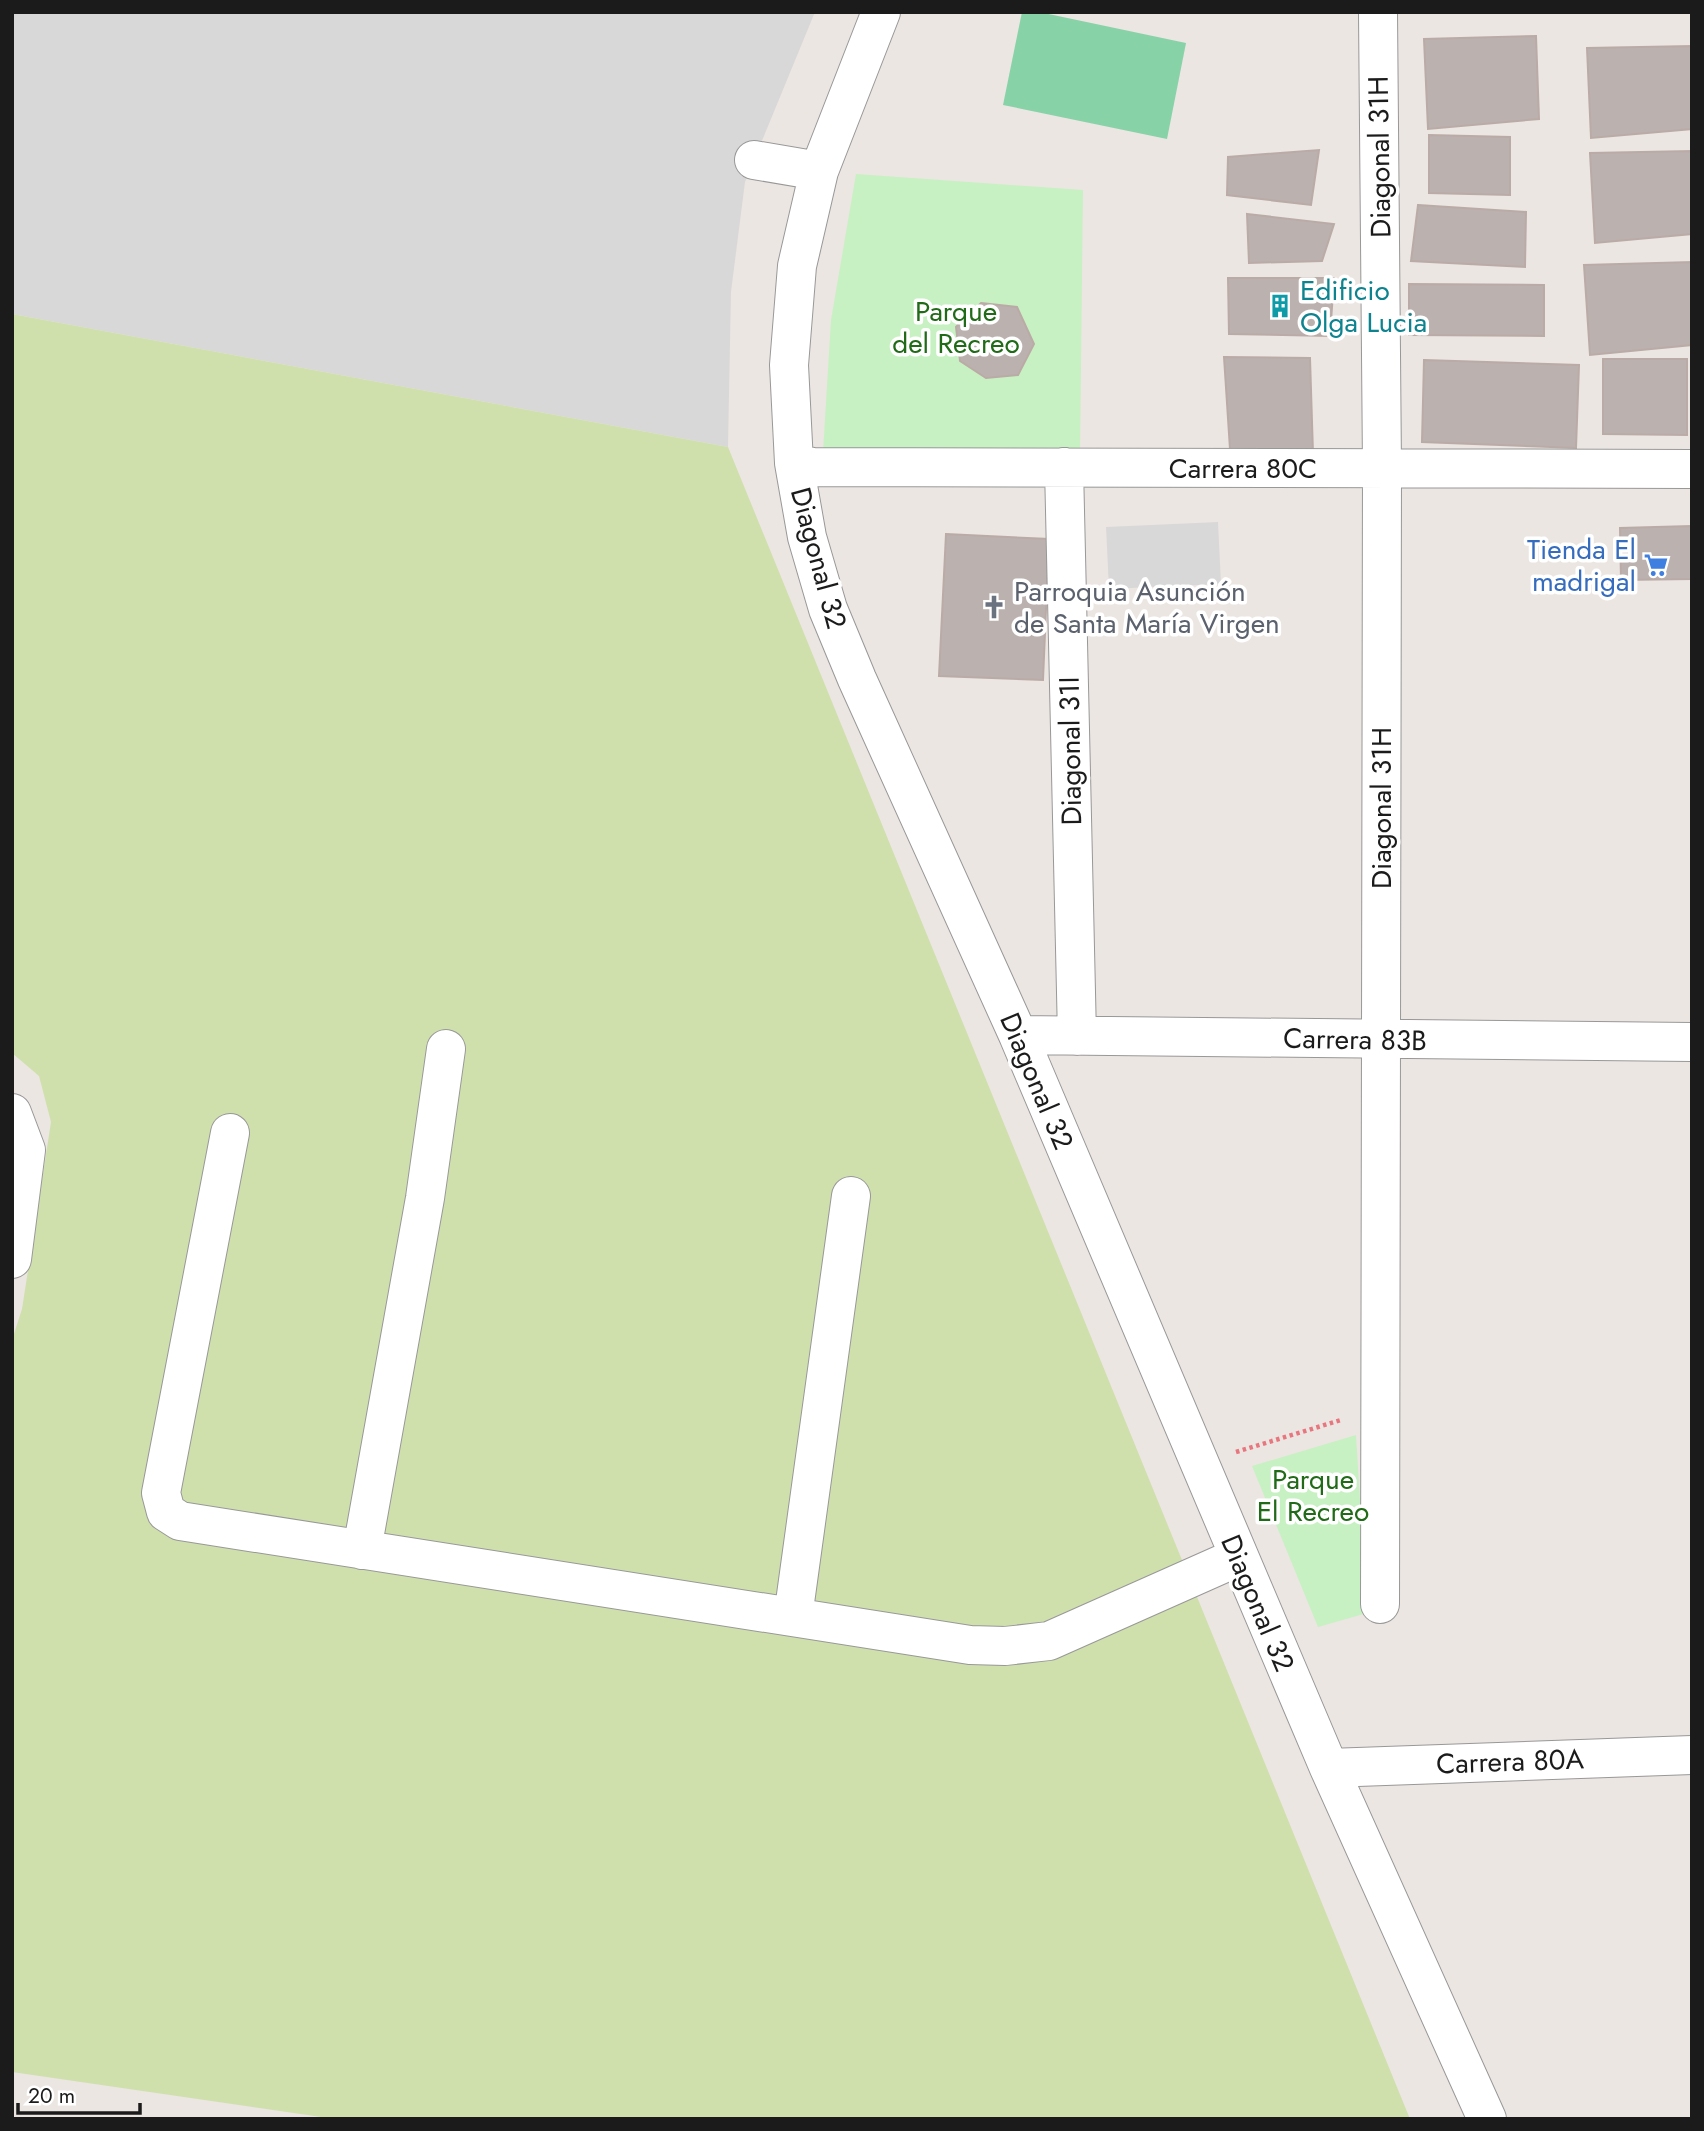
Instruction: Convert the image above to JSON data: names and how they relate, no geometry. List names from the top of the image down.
{
  "streets": {
    "street": [
      "Diagonal 31H",
      "Carrera 80C",
      "Diagonal 32",
      "Diagonal 31I",
      "Carrera 83B",
      "Carrera 80A"
    ]
  },
  "crossings": [
    ["Diagonal 31H", "Carrera 80C"],
    ["Diagonal 31H", "Carrera 83B"],
    ["Carrera 80C", "Diagonal 32"],
    ["Carrera 80C", "Diagonal 31I"],
    ["Diagonal 32", "Carrera 83B"],
    ["Diagonal 32", "Carrera 80A"],
    ["Diagonal 31I", "Carrera 83B"]
  ],
  "parks": ["Parque del Recreo", "Parque El Recreo"],
  "places": {
    "building": ["Edificio Olga Lucia"],
    "supermarket": ["Tienda El madrigal"],
    "church": ["Parroquia Asunción de Santa María Virgen"]
  },
  "scale_bar": "20 m"
}
